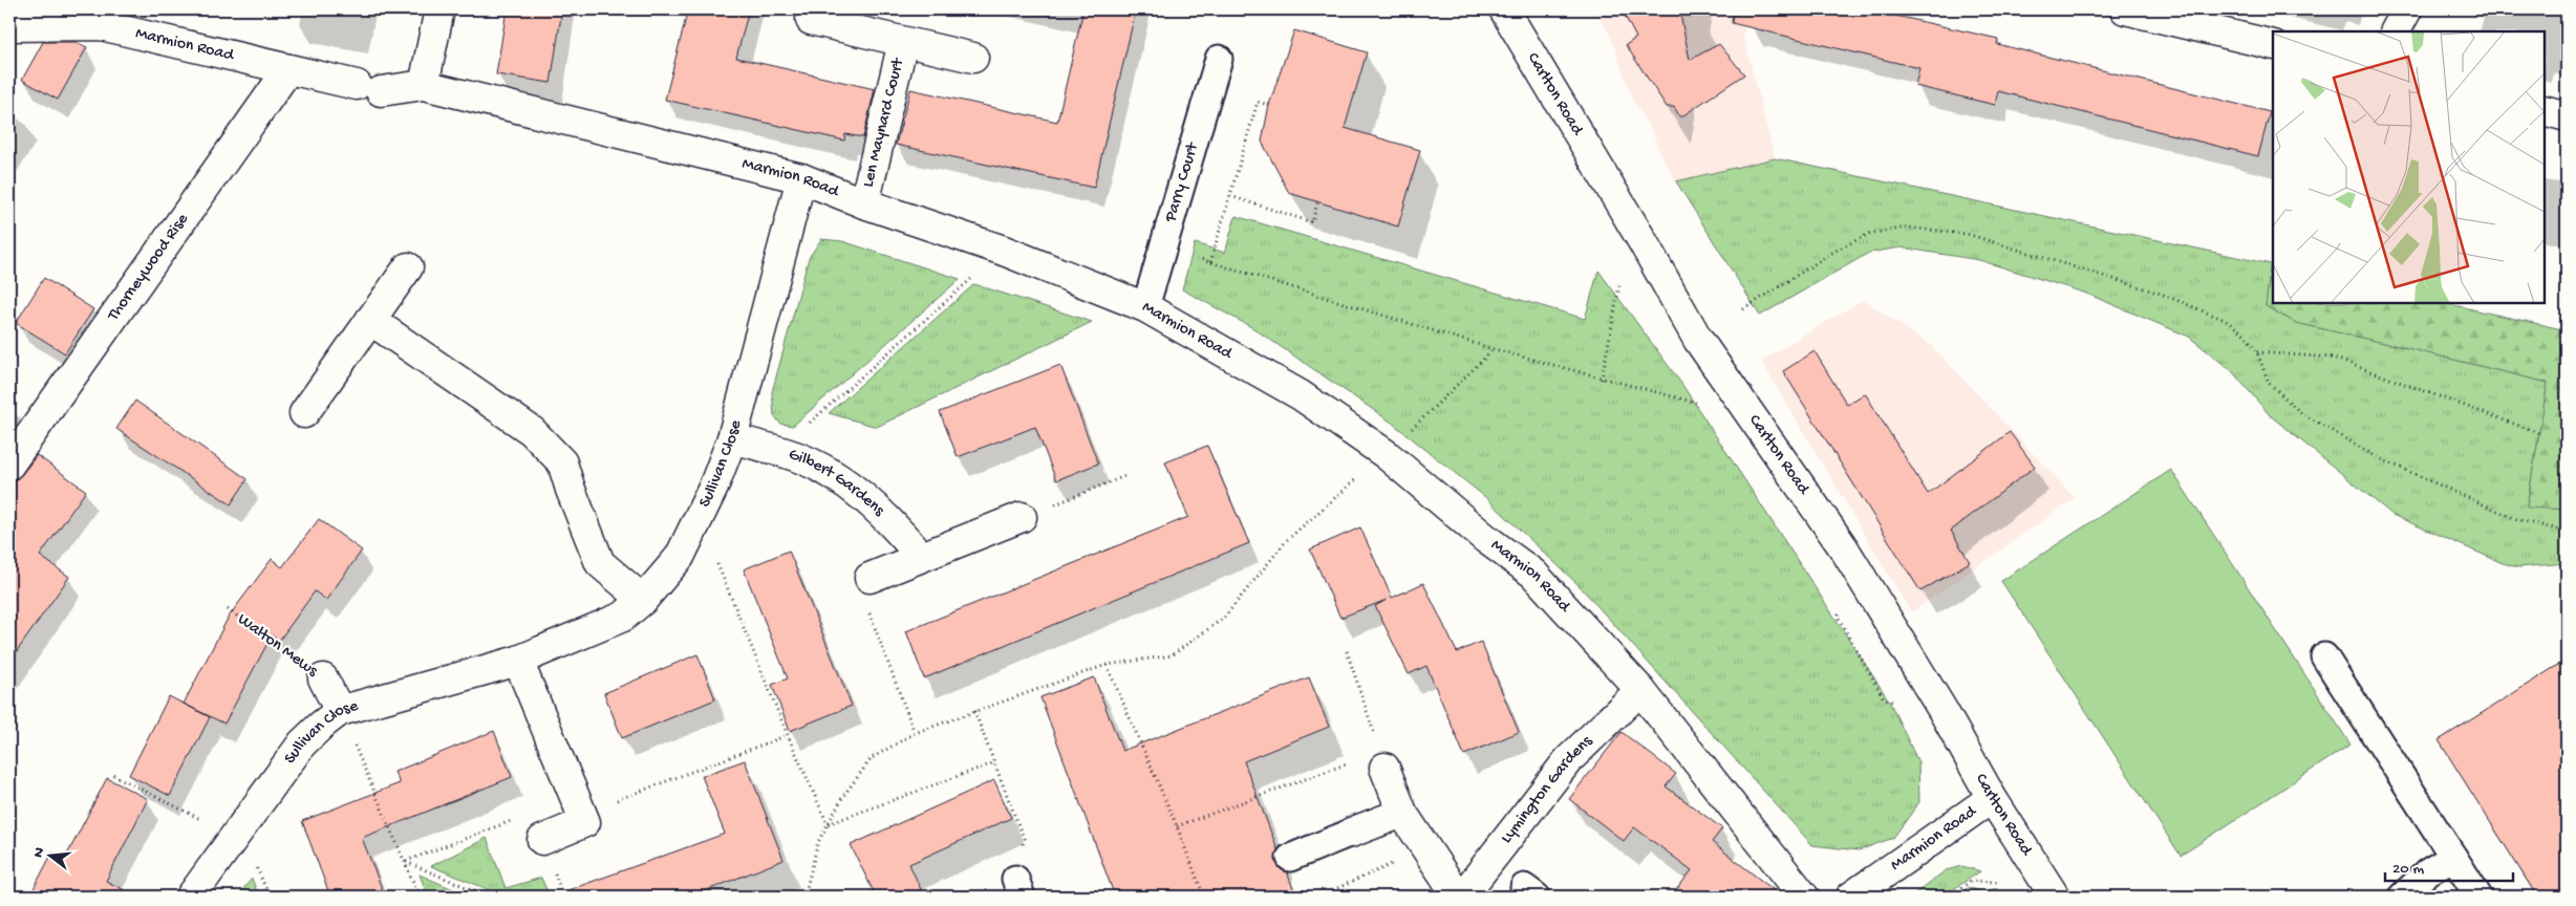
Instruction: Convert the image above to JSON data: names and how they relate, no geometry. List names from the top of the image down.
{
  "streets": {
    "street": [
      "Marmion Road",
      "Carlton Road",
      "Len Maynard Court",
      "Thorneywood Rise",
      "Sullivan Close",
      "Gilbert Gardens",
      "Walton Mews",
      "Lymington Gardens"
    ],
    "lane": ["Parry Court"]
  },
  "crossings": [
    ["Marmion Road", "Carlton Road"],
    ["Marmion Road", "Len Maynard Court"],
    ["Marmion Road", "Parry Court"],
    ["Marmion Road", "Thorneywood Rise"],
    ["Marmion Road", "Sullivan Close"],
    ["Marmion Road", "Lymington Gardens"],
    ["Sullivan Close", "Gilbert Gardens"],
    ["Sullivan Close", "Walton Mews"]
  ],
  "scale_bar": "20 m",
  "north": "left"
}
